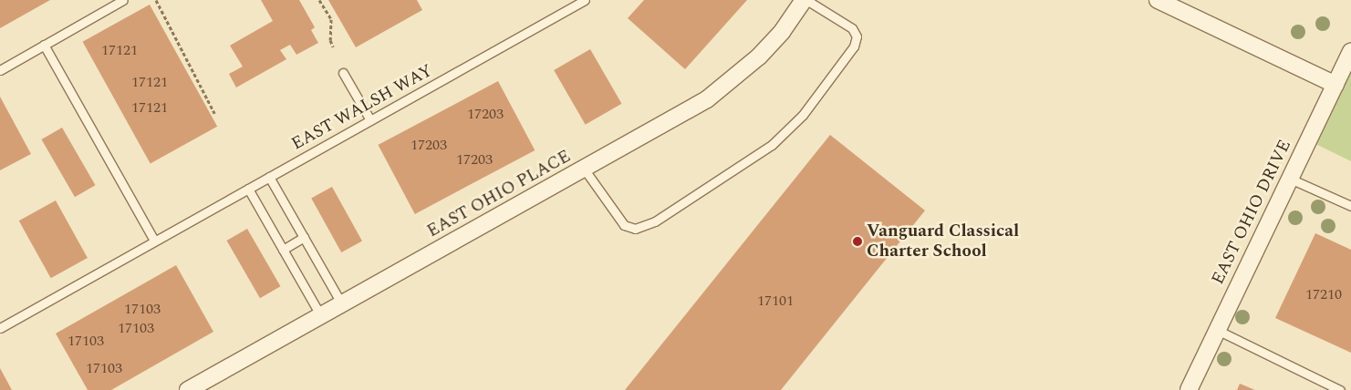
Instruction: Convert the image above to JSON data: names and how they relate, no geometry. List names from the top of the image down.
{
  "streets": {
    "street": ["EAST OHIO PLACE", "EAST OHIO DRIVE"],
    "lane": ["EAST WALSH WAY"]
  },
  "places": ["Vanguard Classical Charter School"],
  "house_numbers": [
    "17121",
    "17121",
    "17121",
    "17203",
    "17203",
    "17203",
    "17210",
    "17101",
    "17103",
    "17103",
    "17103",
    "17103"
  ]
}
